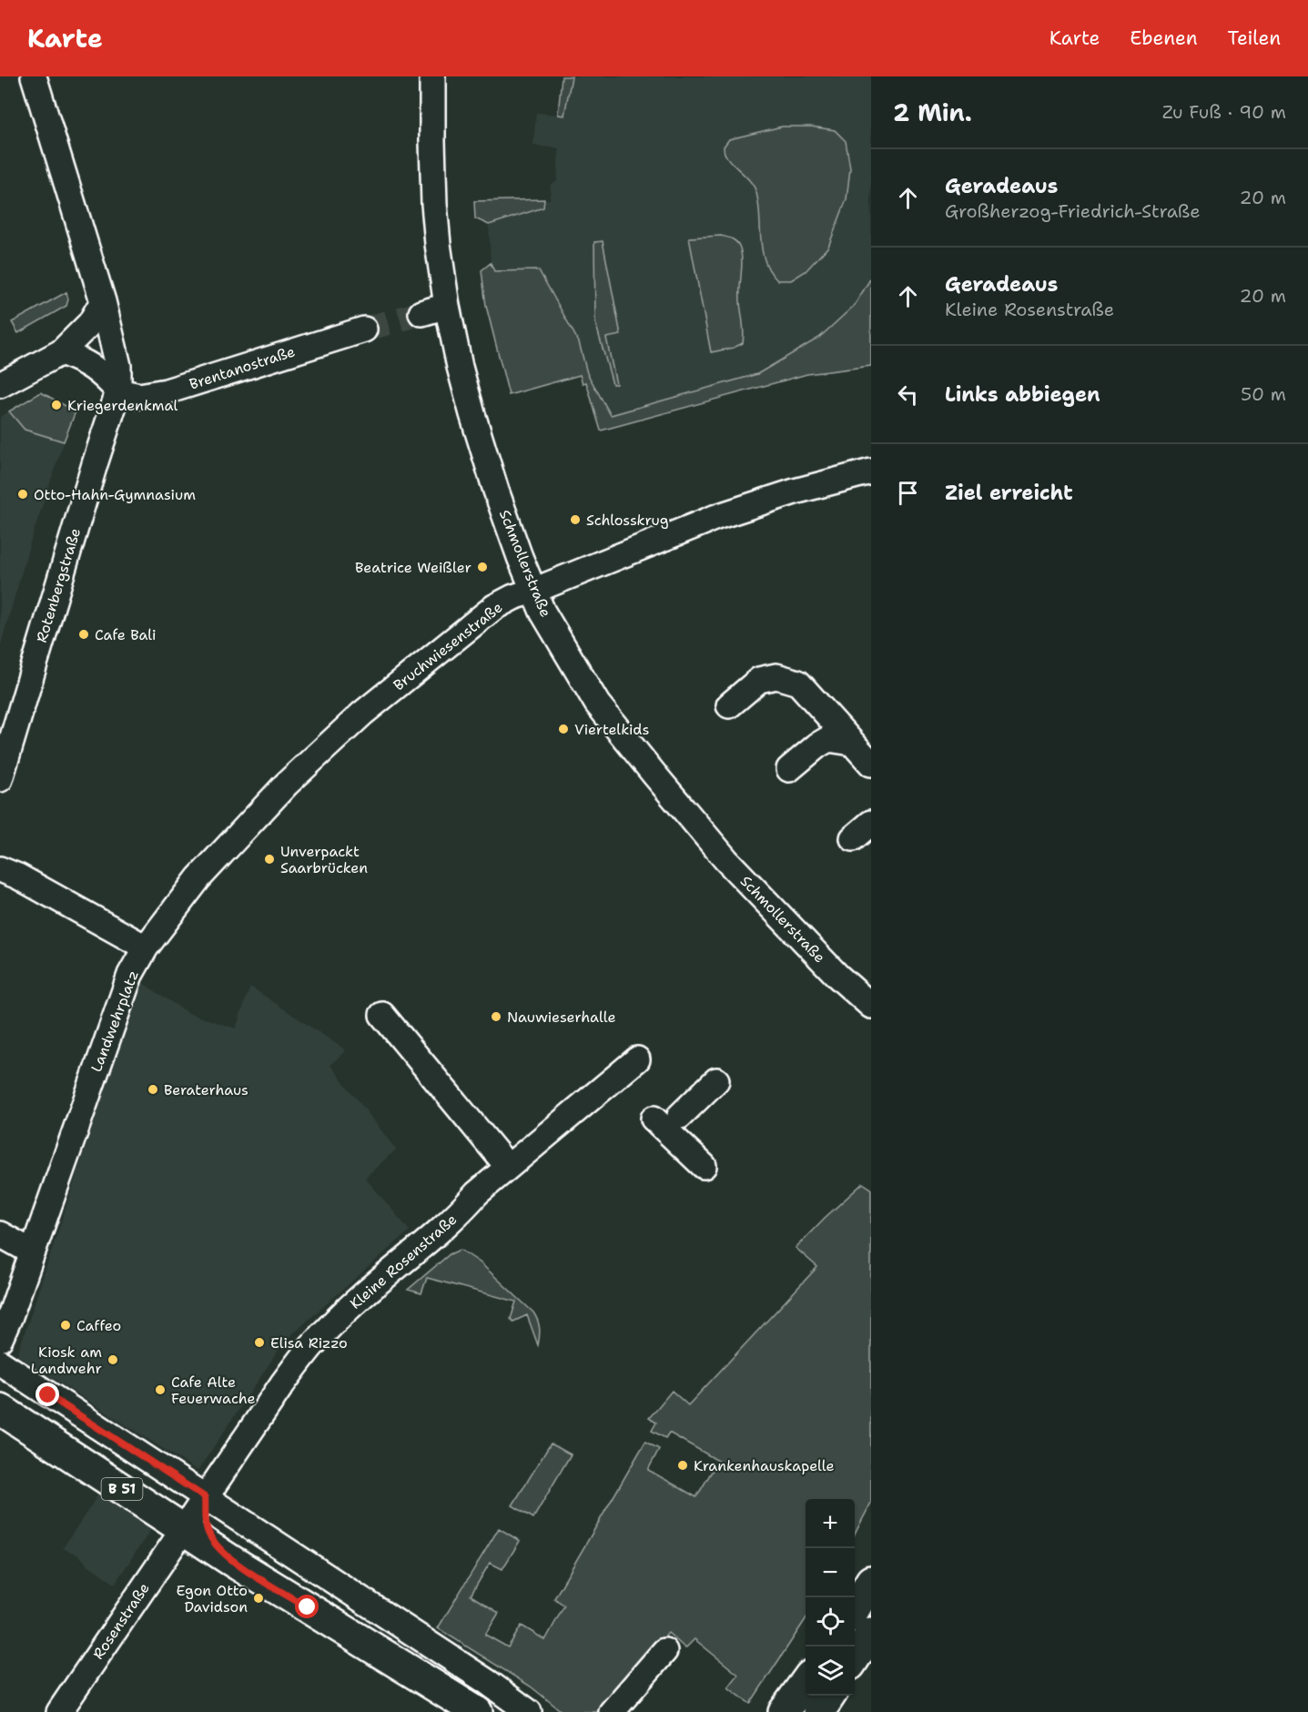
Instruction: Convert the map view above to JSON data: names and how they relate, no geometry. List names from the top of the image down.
{
  "streets": {
    "main road": ["B 51"],
    "street": [
      "Brentanostraße",
      "Schmollerstraße",
      "Rotenbergstraße",
      "Bruchwiesenstraße",
      "Landwehrplatz",
      "Kleine Rosenstraße",
      "Rosenstraße"
    ]
  },
  "crossings": [
    ["Brentanostraße", "Rotenbergstraße"],
    ["Schmollerstraße", "Bruchwiesenstraße"],
    ["Bruchwiesenstraße", "Landwehrplatz"],
    ["Kleine Rosenstraße", "B 51"],
    ["Kleine Rosenstraße", "Rosenstraße"],
    ["B 51", "Rosenstraße"]
  ],
  "places": [
    "Kriegerdenkmal",
    "Otto-Hahn-Gymnasium",
    "Schlosskrug",
    "Beatrice Weißler",
    "Cafe Bali",
    "Viertelkids",
    "Unverpackt Saarbrücken",
    "Nauwieserhalle",
    "Beraterhaus",
    "Caffeo",
    "Elisa Rizzo",
    "Kiosk am Landwehr",
    "Cafe Alte Feuerwache",
    "Krankenhauskapelle",
    "Egon Otto Davidson"
  ],
  "page": {
    "header": "Karte",
    "nav": ["Karte", "Ebenen", "Teilen"],
    "heading": ["2 Min.", "Zu Fuß · 90 m"],
    "list": [
      ["Geradeaus", "Großherzog-Friedrich-Straße", "20 m"],
      ["Geradeaus", "Kleine Rosenstraße", "20 m"],
      ["Links abbiegen", "50 m"],
      "Ziel erreicht"
    ],
    "map_buttons": ["+", "−"]
  }
}
